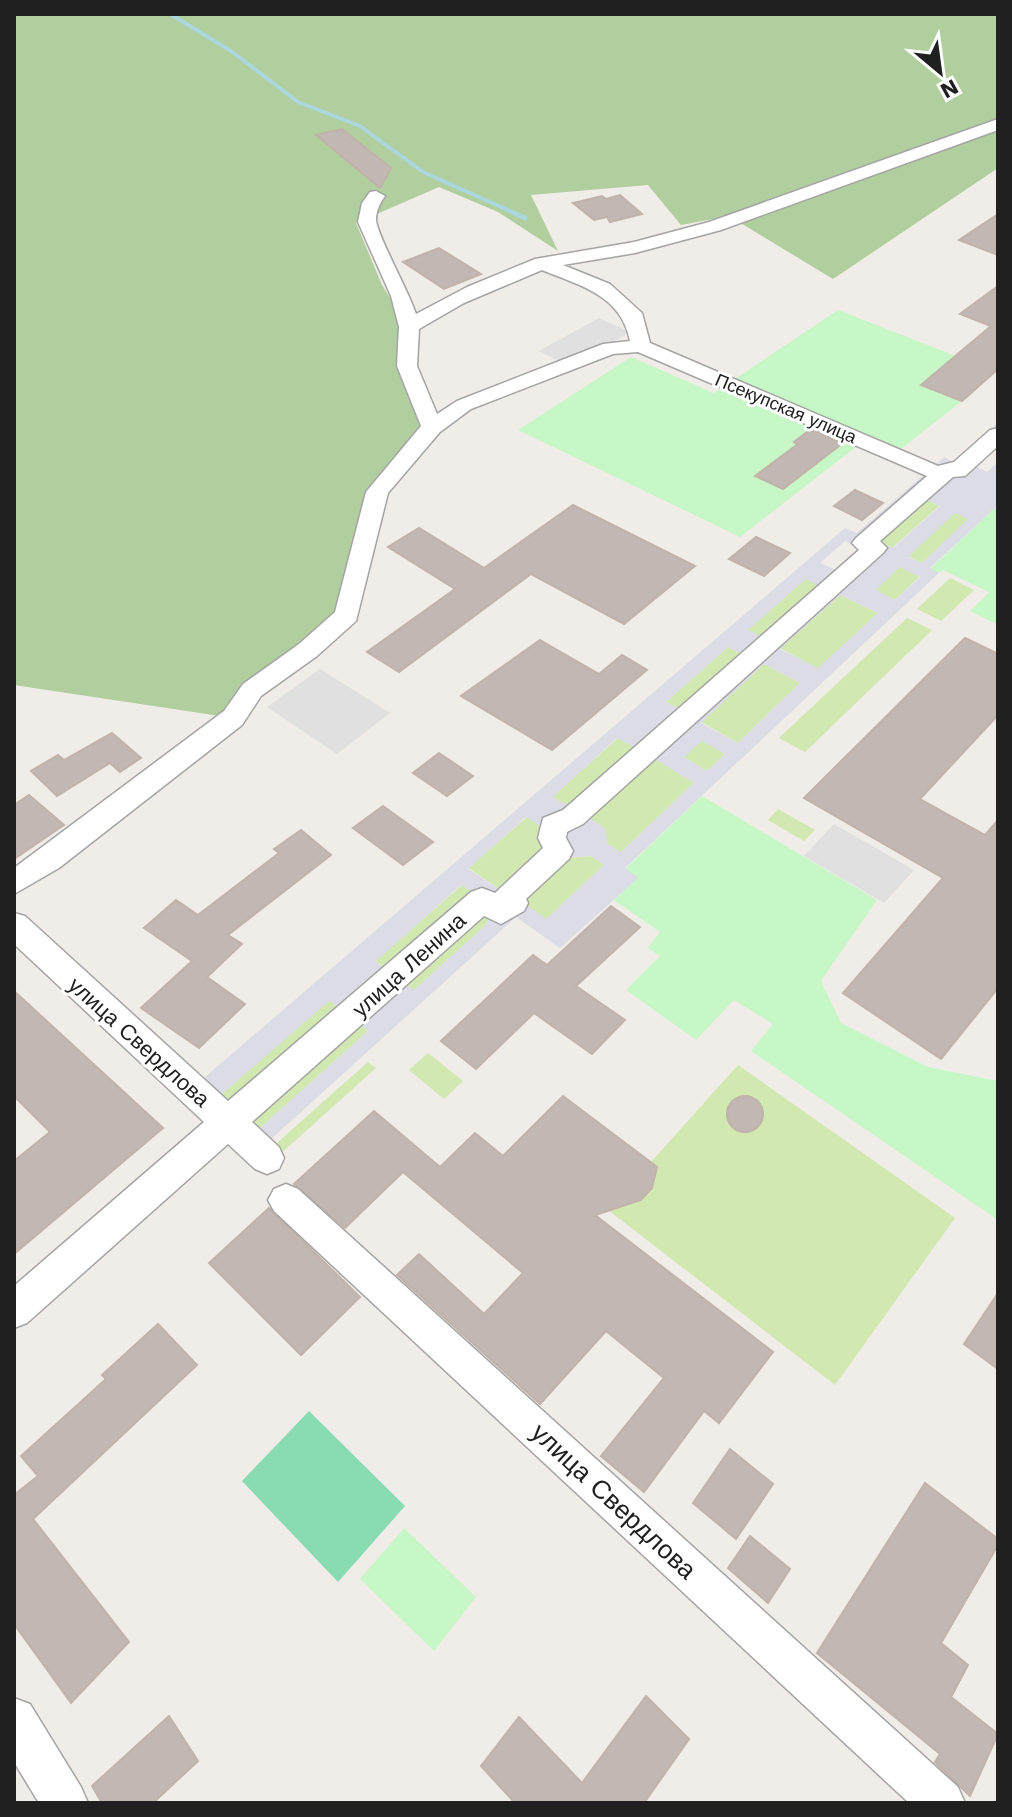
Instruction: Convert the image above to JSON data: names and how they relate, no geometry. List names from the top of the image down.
{
  "streets": {
    "street": ["Псекупская улица", "улица Ленина", "улица Свердлова"]
  },
  "crossings": [
    ["улица Ленина", "улица Свердлова"]
  ],
  "north": "bottom right"
}
